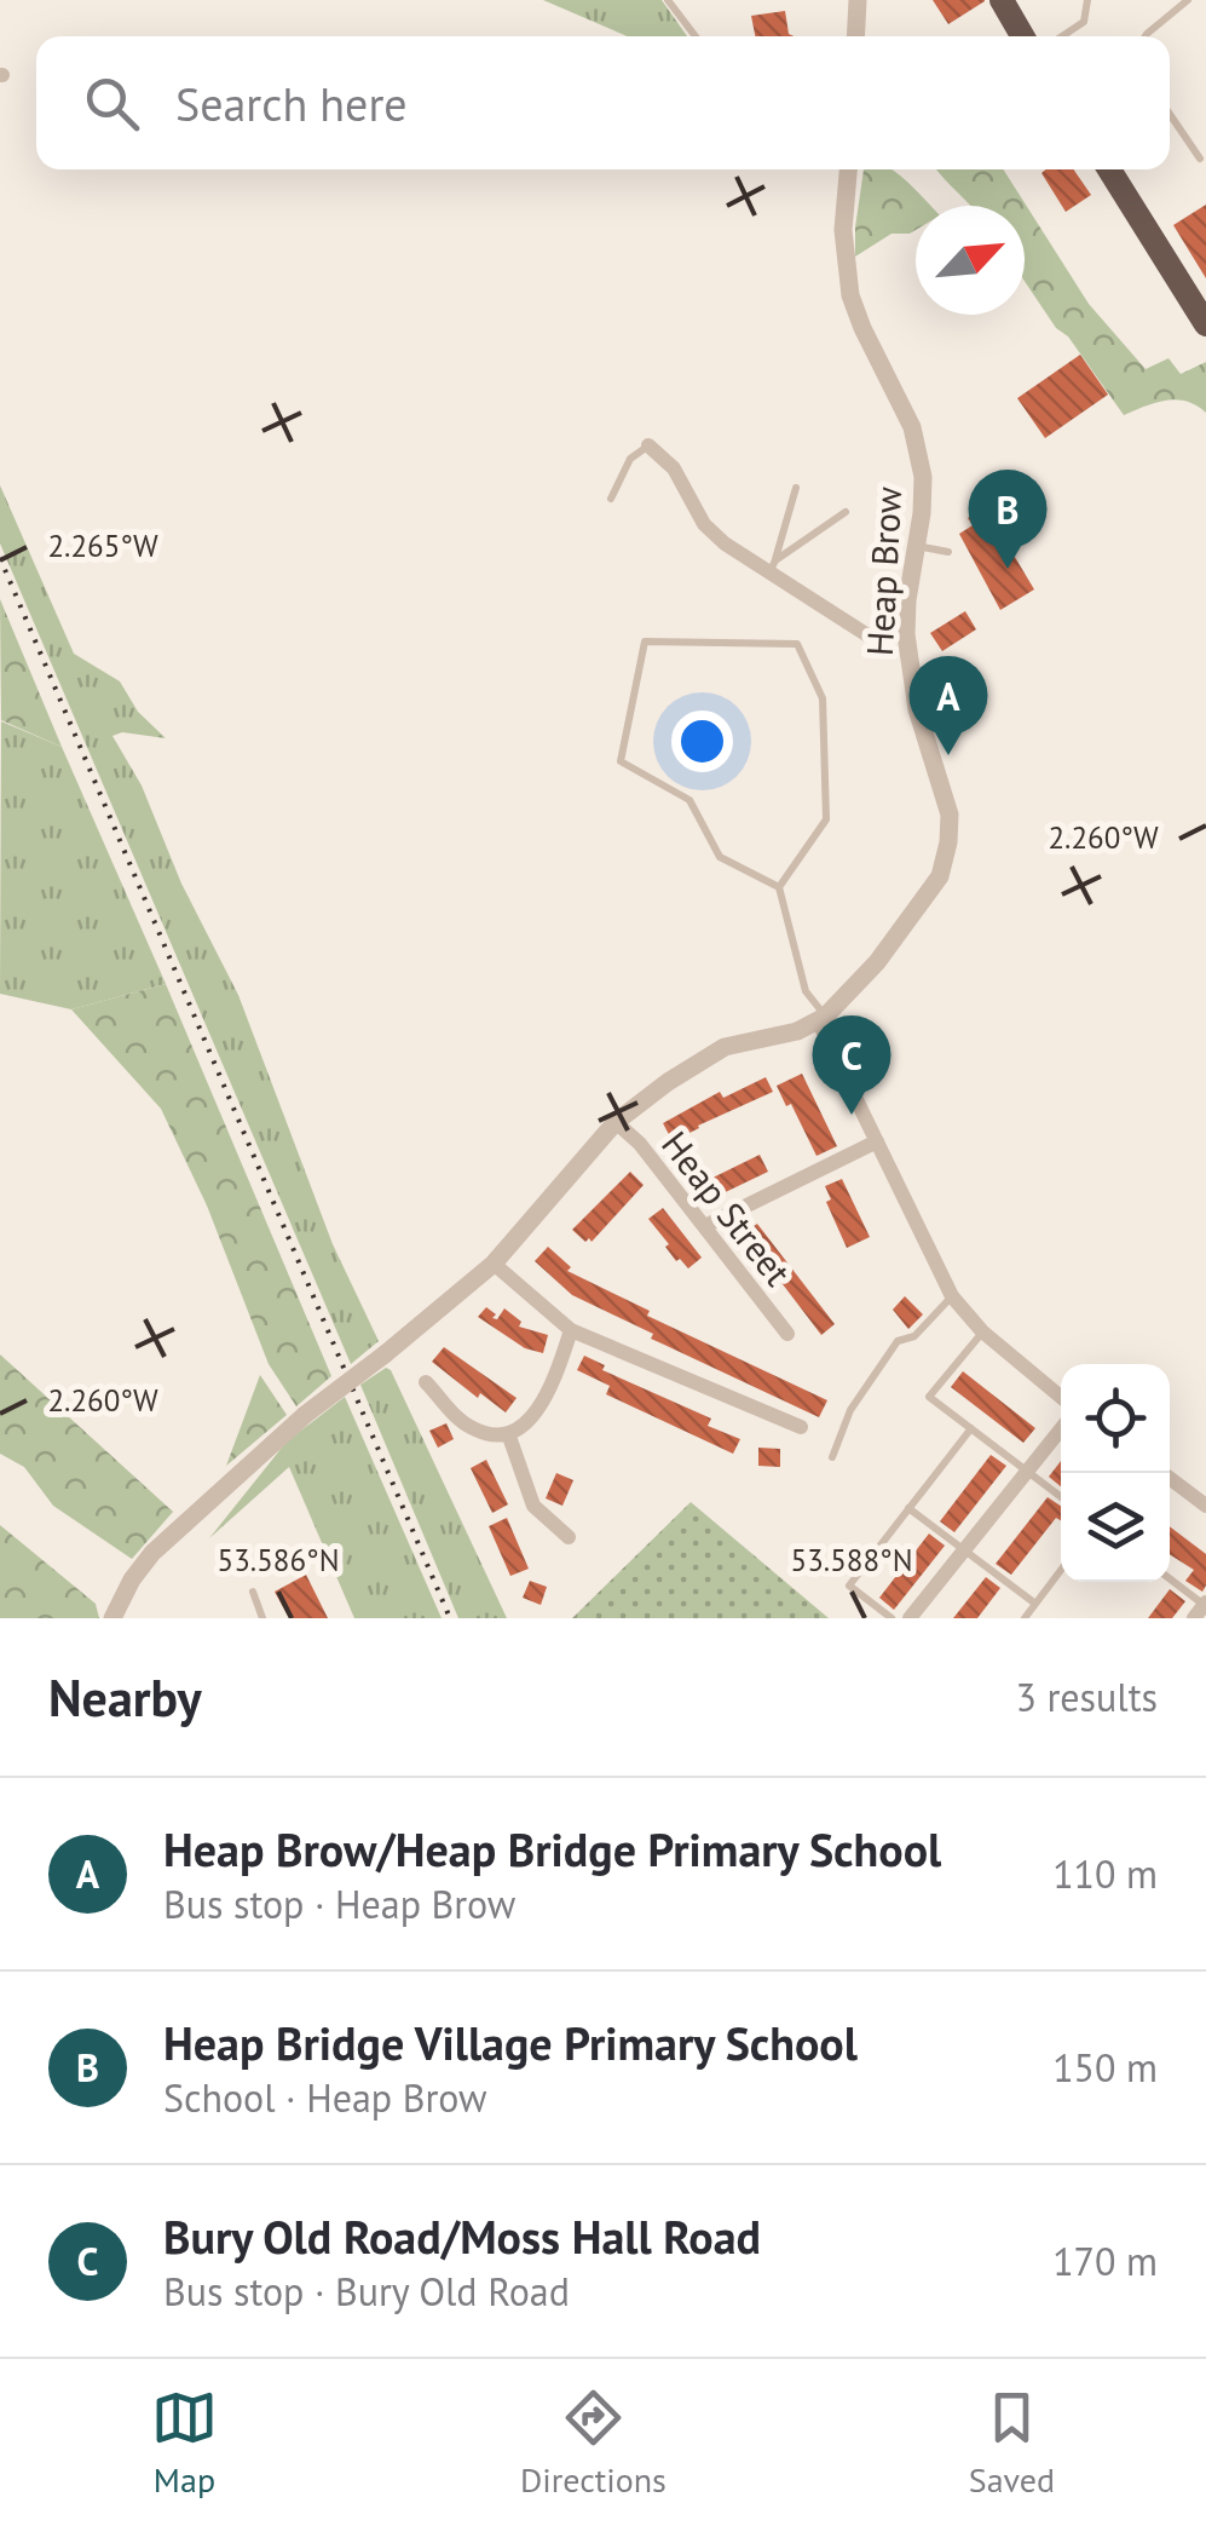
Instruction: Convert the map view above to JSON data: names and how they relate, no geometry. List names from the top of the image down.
{
  "streets": {
    "street": ["Heap Brow", "Heap Street"]
  },
  "north": "top right",
  "page": {
    "search": "Search here",
    "pins": ["B", "A", "C"],
    "heading": ["Nearby", "3 results"],
    "list": [
      {
        "mark": "A",
        "name": "Heap Brow/Heap Bridge Primary School",
        "note": "Bus stop · Heap Brow",
        "value": "110 m"
      },
      {
        "mark": "B",
        "name": "Heap Bridge Village Primary School",
        "note": "School · Heap Brow",
        "value": "150 m"
      },
      {
        "mark": "C",
        "name": "Bury Old Road/Moss Hall Road",
        "note": "Bus stop · Bury Old Road",
        "value": "170 m"
      }
    ],
    "nav": ["Map", "Directions", "Saved"]
  },
  "coordinates": [
    "2.265°W",
    "2.260°W",
    "53.586°N",
    "53.588°N"
  ]
}
